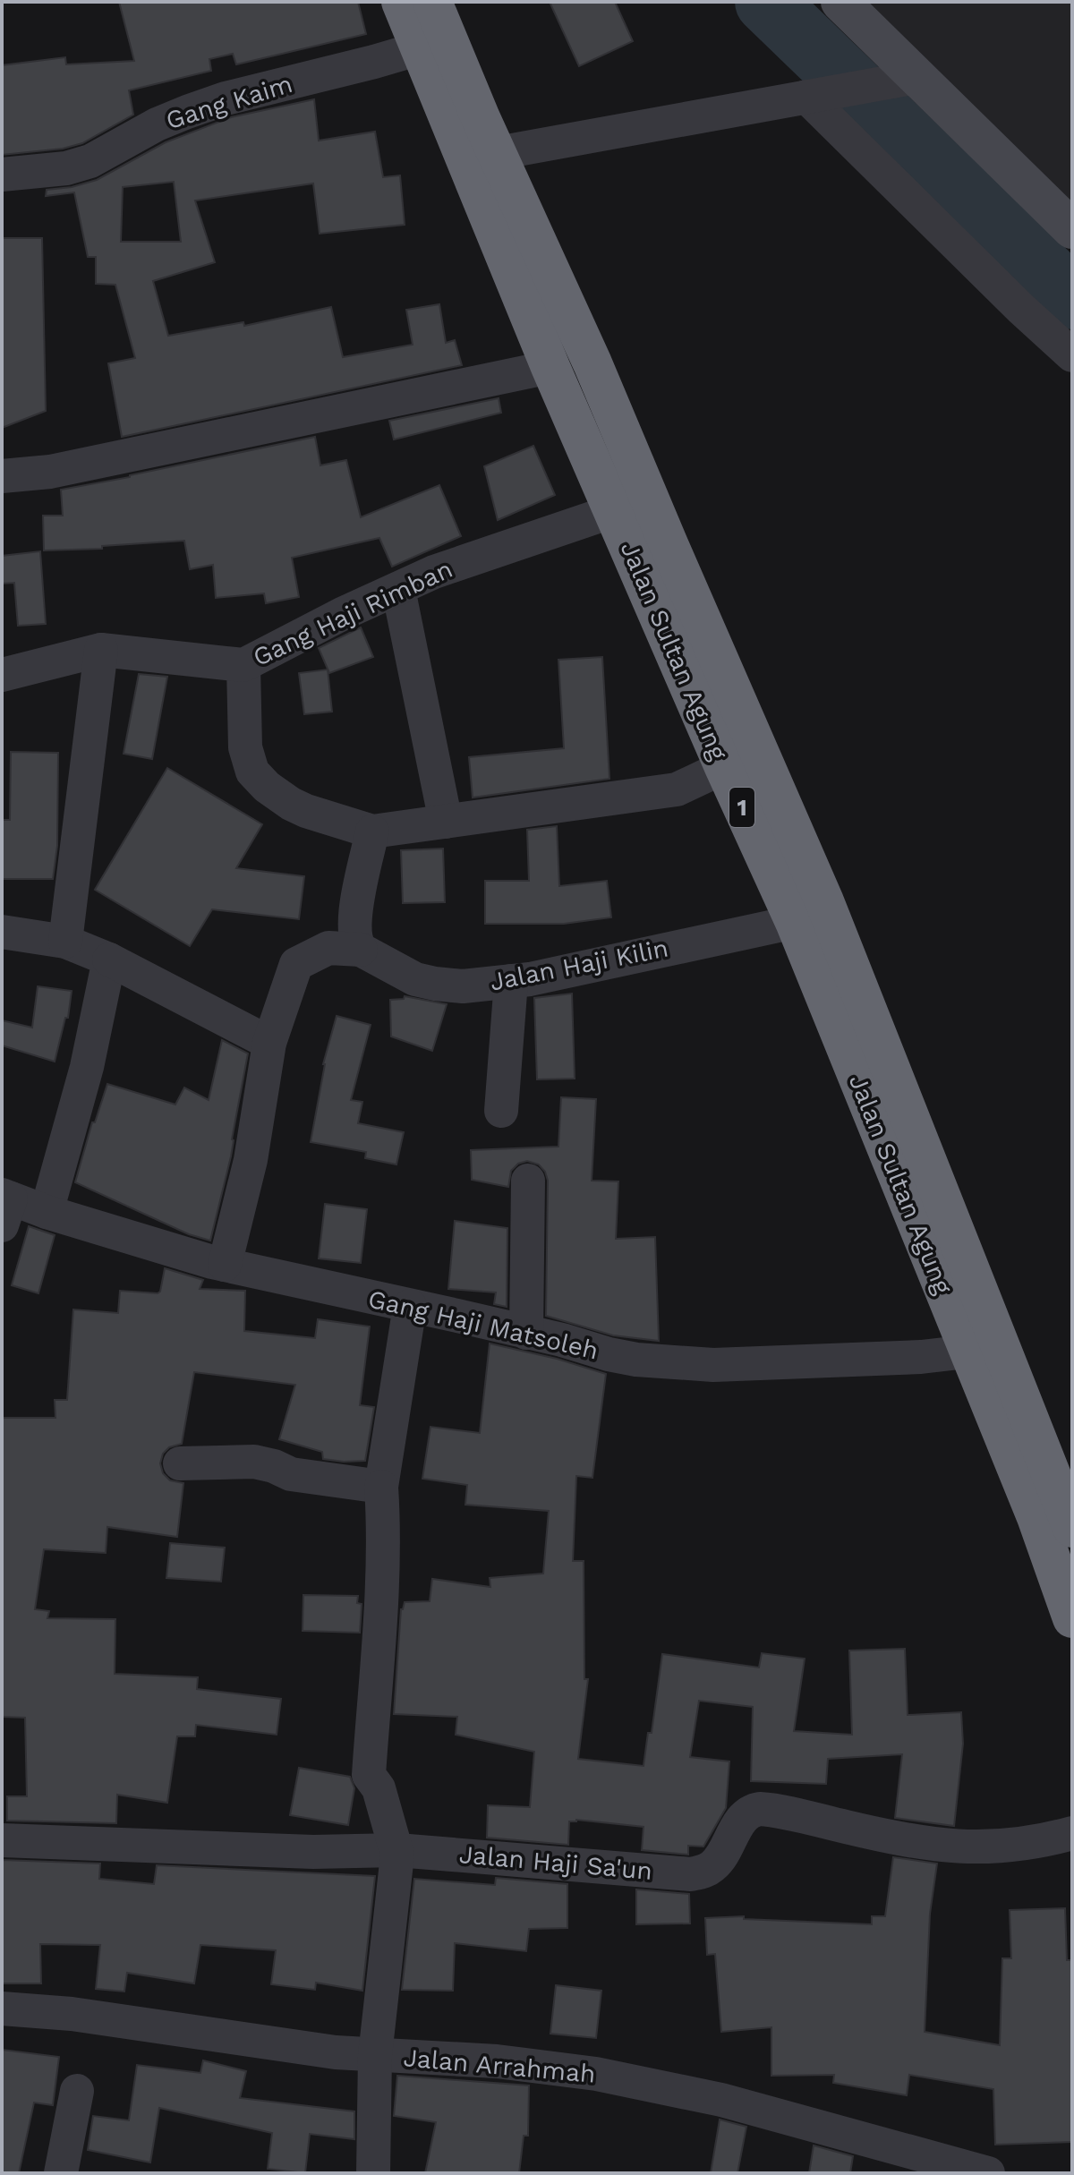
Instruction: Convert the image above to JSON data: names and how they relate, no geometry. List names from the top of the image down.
{
  "streets": {
    "highway": ["Jalan Sultan Agung", "1"],
    "street": [
      "Gang Kaim",
      "Gang Haji Rimban",
      "Jalan Haji Kilin",
      "Gang Haji Matsoleh",
      "Jalan Haji Sa'un",
      "Jalan Arrahmah"
    ]
  },
  "crossings": [
    ["Gang Kaim", "Jalan Sultan Agung"],
    ["Gang Haji Rimban", "Jalan Sultan Agung"],
    ["Jalan Sultan Agung", "Jalan Haji Kilin"],
    ["Jalan Sultan Agung", "Gang Haji Matsoleh"]
  ]
}
